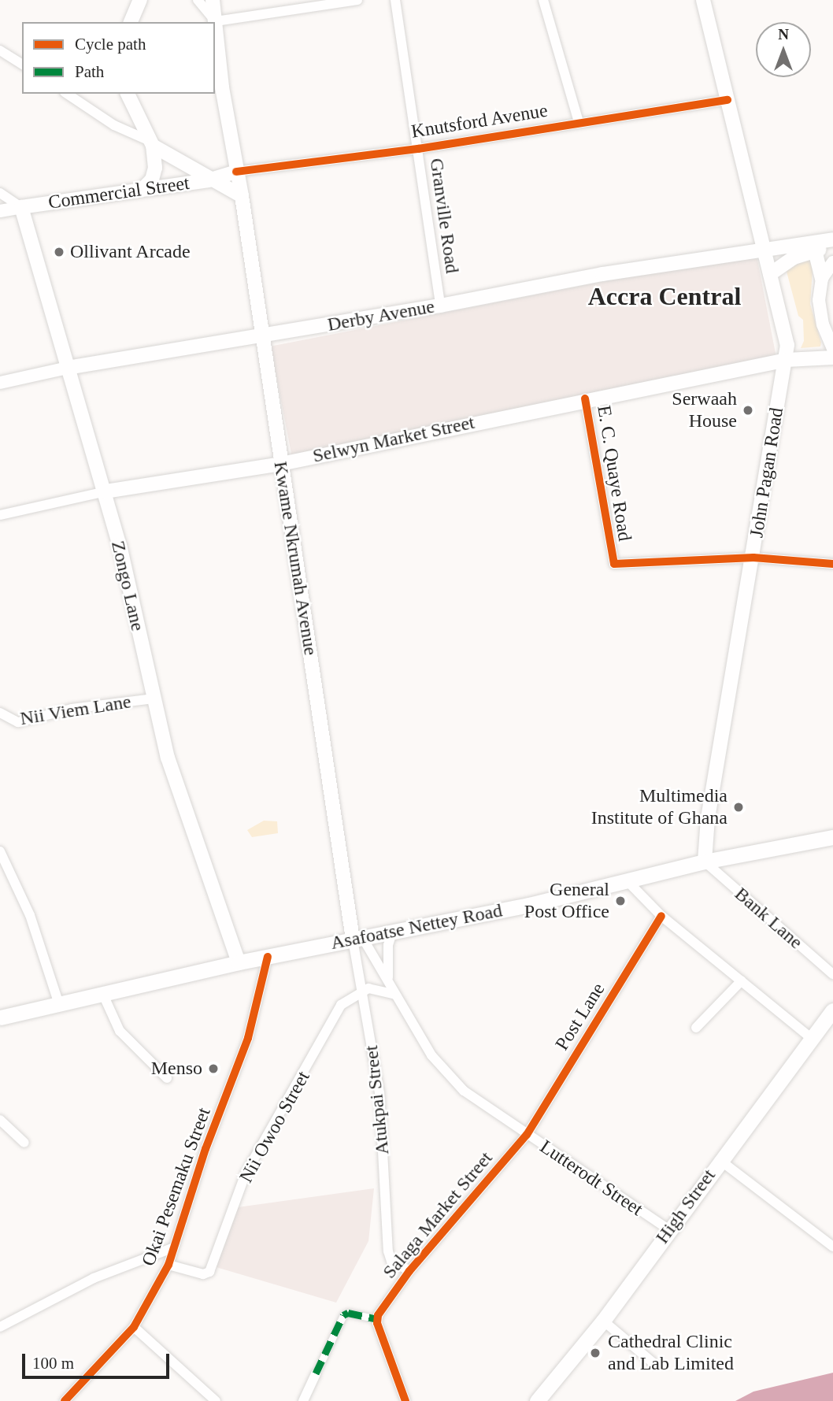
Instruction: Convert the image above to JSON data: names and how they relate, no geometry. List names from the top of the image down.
{
  "streets": {
    "main road": [
      "Commercial Street",
      "Derby Avenue",
      "Selwyn Market Street",
      "John Pagan Road",
      "Kwame Nkrumah Avenue",
      "Zongo Lane",
      "Asafoatse Nettey Road",
      "High Street"
    ],
    "street": [
      "Knutsford Avenue",
      "Granville Road",
      "E. C. Quaye Road",
      "Nii Viem Lane",
      "Bank Lane",
      "Post Lane",
      "Atukpai Street",
      "Nii Owoo Street",
      "Lutterodt Street",
      "Okai Pesemaku Street",
      "Salaga Market Street"
    ]
  },
  "crossings": [
    ["Knutsford Avenue", "Commercial Street"],
    ["Knutsford Avenue", "Granville Road"],
    ["Knutsford Avenue", "John Pagan Road"],
    ["Knutsford Avenue", "Kwame Nkrumah Avenue"],
    ["Commercial Street", "Kwame Nkrumah Avenue"],
    ["Commercial Street", "Zongo Lane"],
    ["Granville Road", "Derby Avenue"],
    ["Derby Avenue", "John Pagan Road"],
    ["Derby Avenue", "Kwame Nkrumah Avenue"],
    ["Derby Avenue", "Zongo Lane"],
    ["Selwyn Market Street", "John Pagan Road"],
    ["Selwyn Market Street", "E. C. Quaye Road"],
    ["Selwyn Market Street", "Kwame Nkrumah Avenue"],
    ["Selwyn Market Street", "Zongo Lane"],
    ["John Pagan Road", "E. C. Quaye Road"],
    ["John Pagan Road", "Bank Lane"],
    ["John Pagan Road", "Asafoatse Nettey Road"],
    ["Kwame Nkrumah Avenue", "Asafoatse Nettey Road"],
    ["Kwame Nkrumah Avenue", "Atukpai Street"],
    ["Zongo Lane", "Nii Viem Lane"],
    ["Zongo Lane", "Asafoatse Nettey Road"],
    ["Bank Lane", "Asafoatse Nettey Road"],
    ["Asafoatse Nettey Road", "Atukpai Street"],
    ["Asafoatse Nettey Road", "Okai Pesemaku Street"],
    ["Post Lane", "Lutterodt Street"],
    ["Post Lane", "Salaga Market Street"],
    ["Atukpai Street", "Nii Owoo Street"],
    ["Atukpai Street", "Salaga Market Street"],
    ["Nii Owoo Street", "Okai Pesemaku Street"],
    ["Lutterodt Street", "High Street"],
    ["Lutterodt Street", "Salaga Market Street"]
  ],
  "districts": ["Accra Central"],
  "places": [
    "Ollivant Arcade",
    "Serwaah House",
    "Multimedia Institute of Ghana",
    "General Post Office",
    "Menso",
    "Cathedral Clinic and Lab Limited"
  ],
  "legend": ["Cycle path", "Path"],
  "scale_bar": "100 m",
  "north": "top"
}
